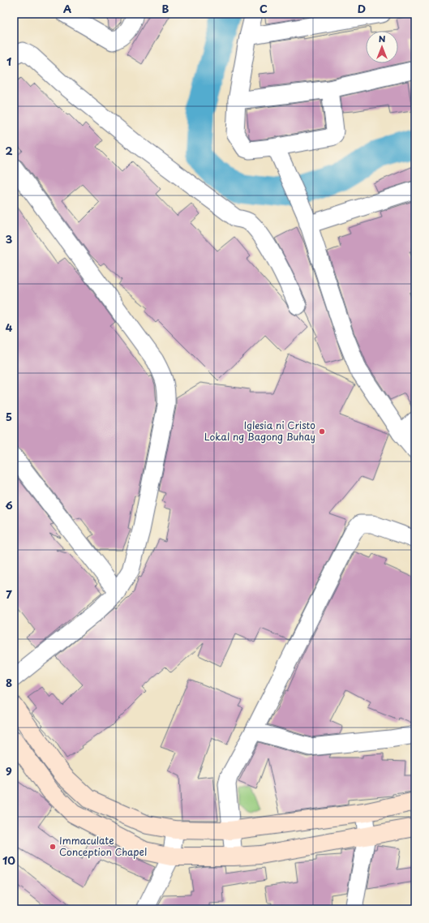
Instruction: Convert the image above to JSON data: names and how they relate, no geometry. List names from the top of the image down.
{
  "places": ["Iglesia ni Cristo Lokal ng Bagong Buhay", "Immaculate Conception Chapel"],
  "north": "top",
  "grid": {
    "columns": [
      "A",
      "B",
      "C",
      "D"
    ],
    "rows": [
      "1",
      "2",
      "3",
      "4",
      "5",
      "6",
      "7",
      "8",
      "9",
      "10"
    ]
  }
}
